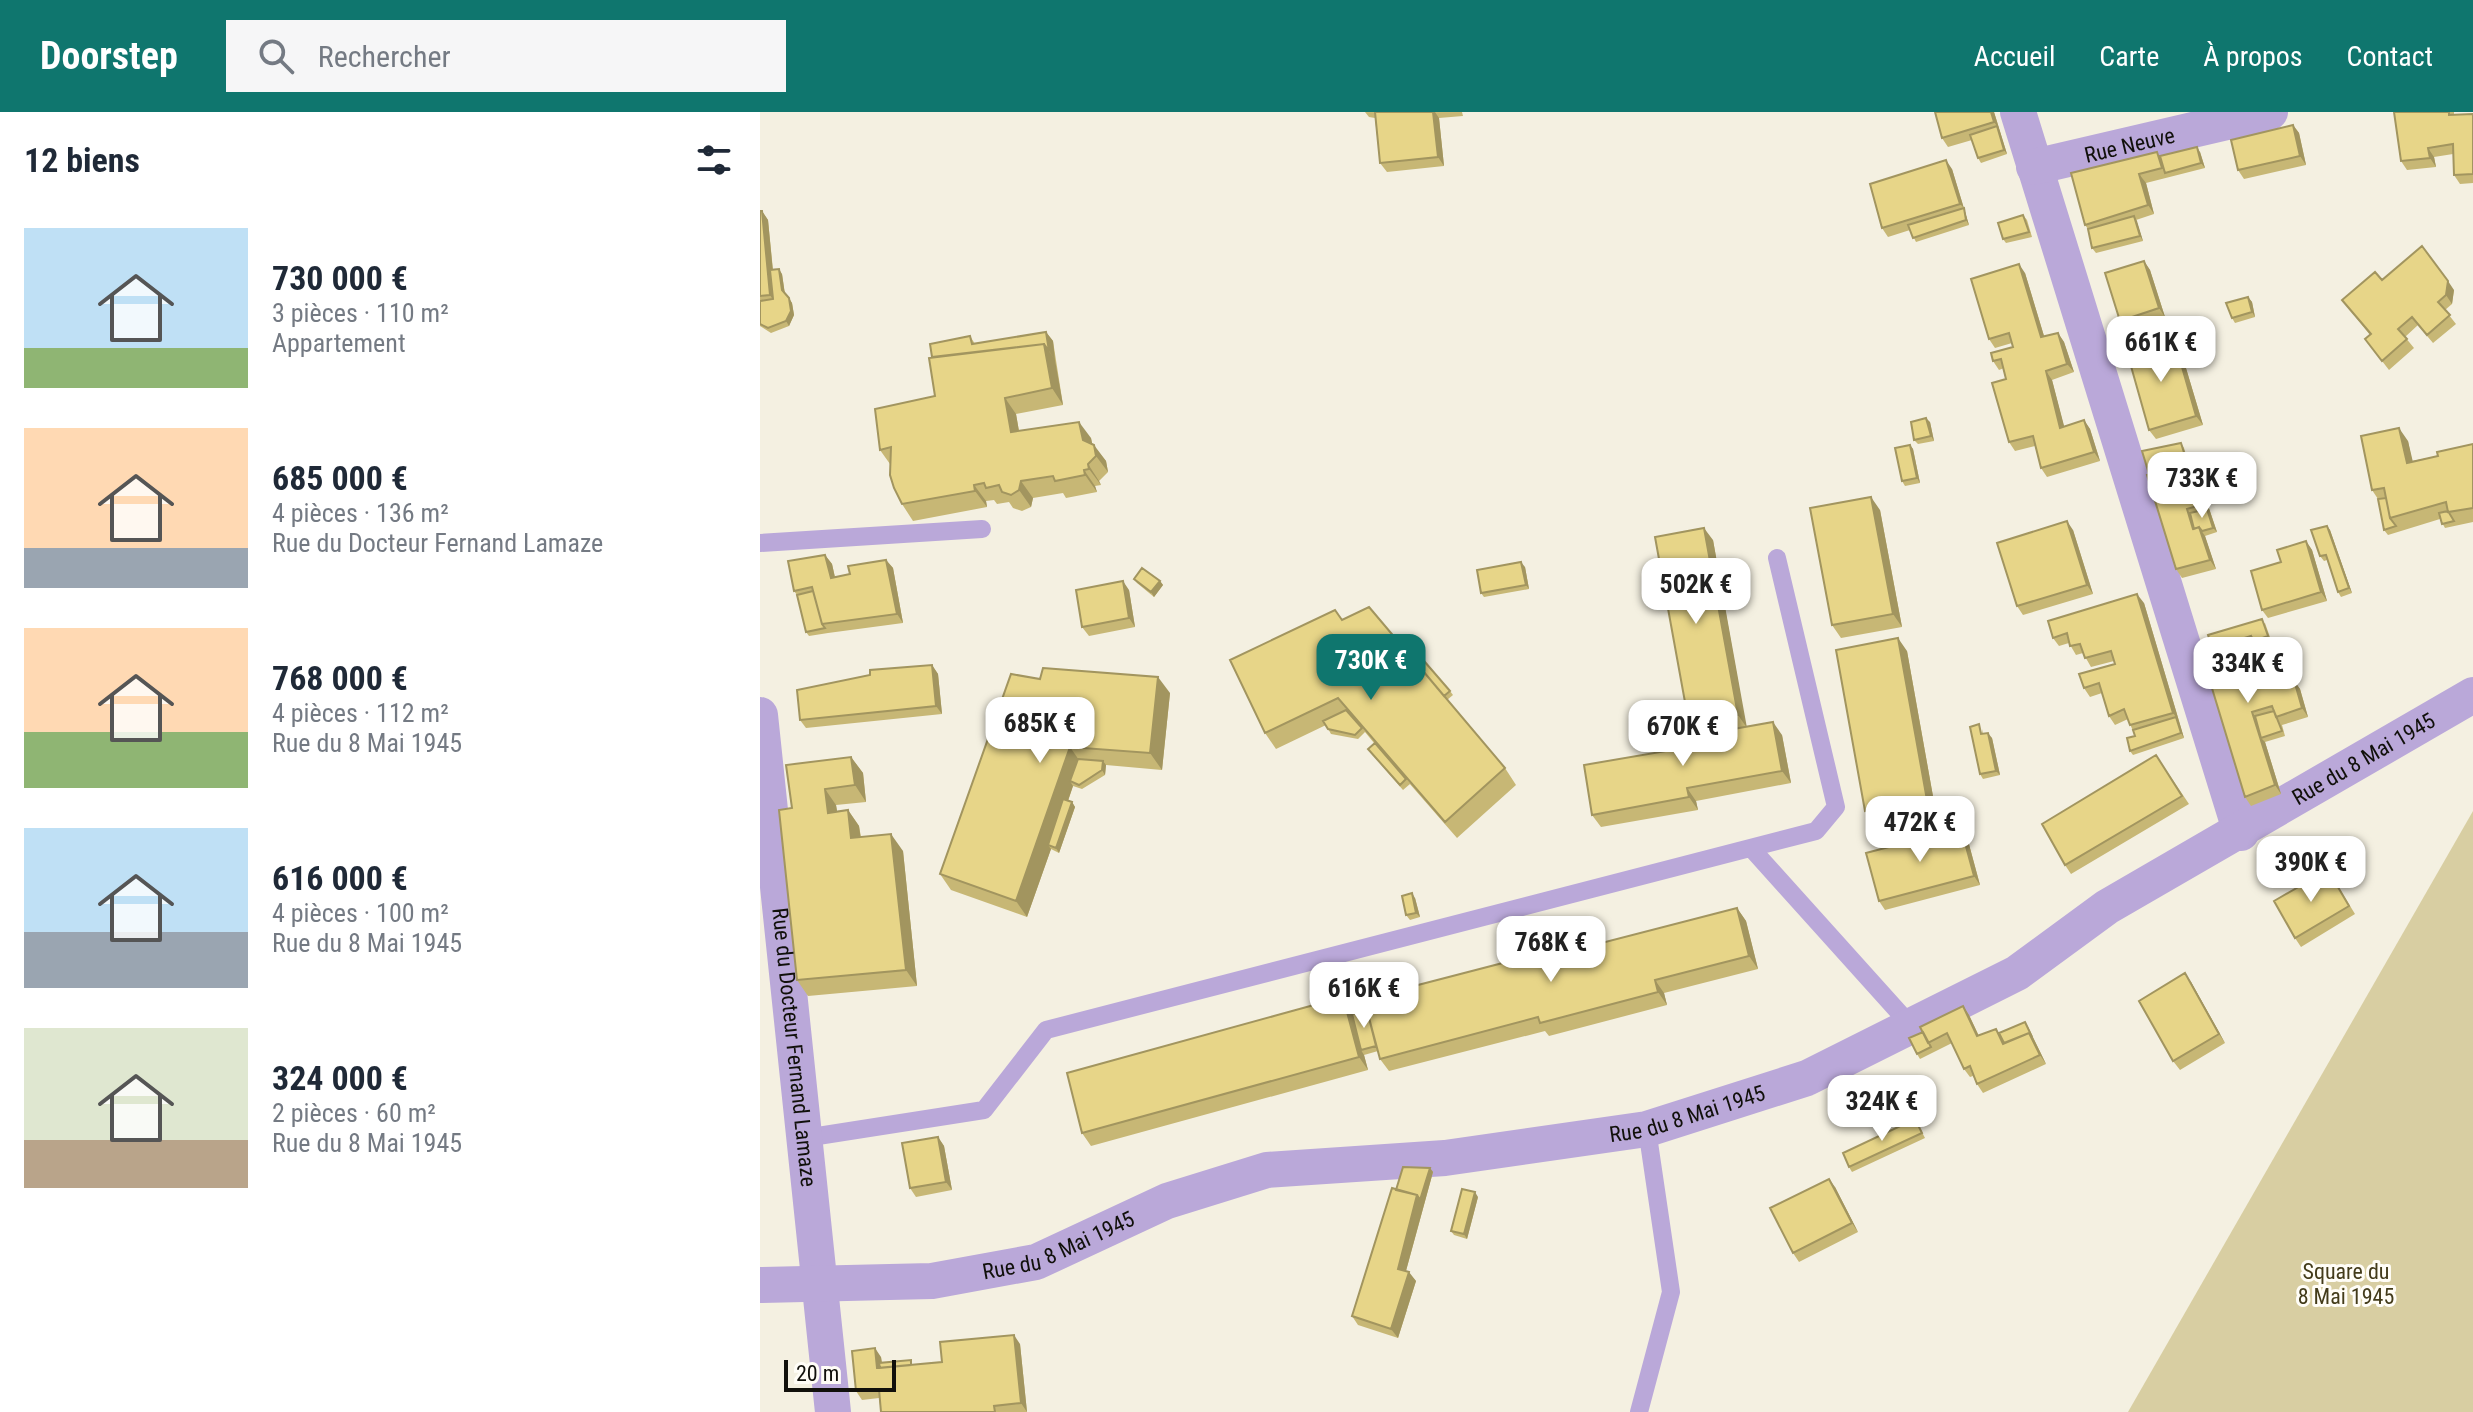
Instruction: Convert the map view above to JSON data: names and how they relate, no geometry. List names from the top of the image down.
{
  "streets": {
    "street": ["Rue Neuve", "Rue du 8 Mai 1945", "Rue du Docteur Fernand Lamaze"]
  },
  "crossings": [
    ["Rue du 8 Mai 1945", "Rue du Docteur Fernand Lamaze"]
  ],
  "parks": ["Square du 8 Mai 1945"],
  "scale_bar": "20 m",
  "page": {
    "header": "Doorstep",
    "search": "Rechercher",
    "nav": [
      "Accueil",
      "Carte",
      "À propos",
      "Contact"
    ],
    "heading": "12 biens",
    "list": [
      {
        "name": "730 000 €",
        "note": "3 pièces · 110 m² · Appartement"
      },
      {
        "name": "685 000 €",
        "note": "4 pièces · 136 m² · Rue du Docteur Fernand Lamaze"
      },
      {
        "name": "768 000 €",
        "note": "4 pièces · 112 m² · Rue du 8 Mai 1945"
      },
      {
        "name": "616 000 €",
        "note": "4 pièces · 100 m² · Rue du 8 Mai 1945"
      },
      {
        "name": "324 000 €",
        "note": "2 pièces · 60 m² · Rue du 8 Mai 1945"
      }
    ],
    "price": [
      "661K €",
      "733K €",
      "502K €",
      "730K €",
      "334K €",
      "685K €",
      "670K €",
      "472K €",
      "390K €",
      "768K €",
      "616K €",
      "324K €"
    ],
    "scale": "20 m"
  }
}
